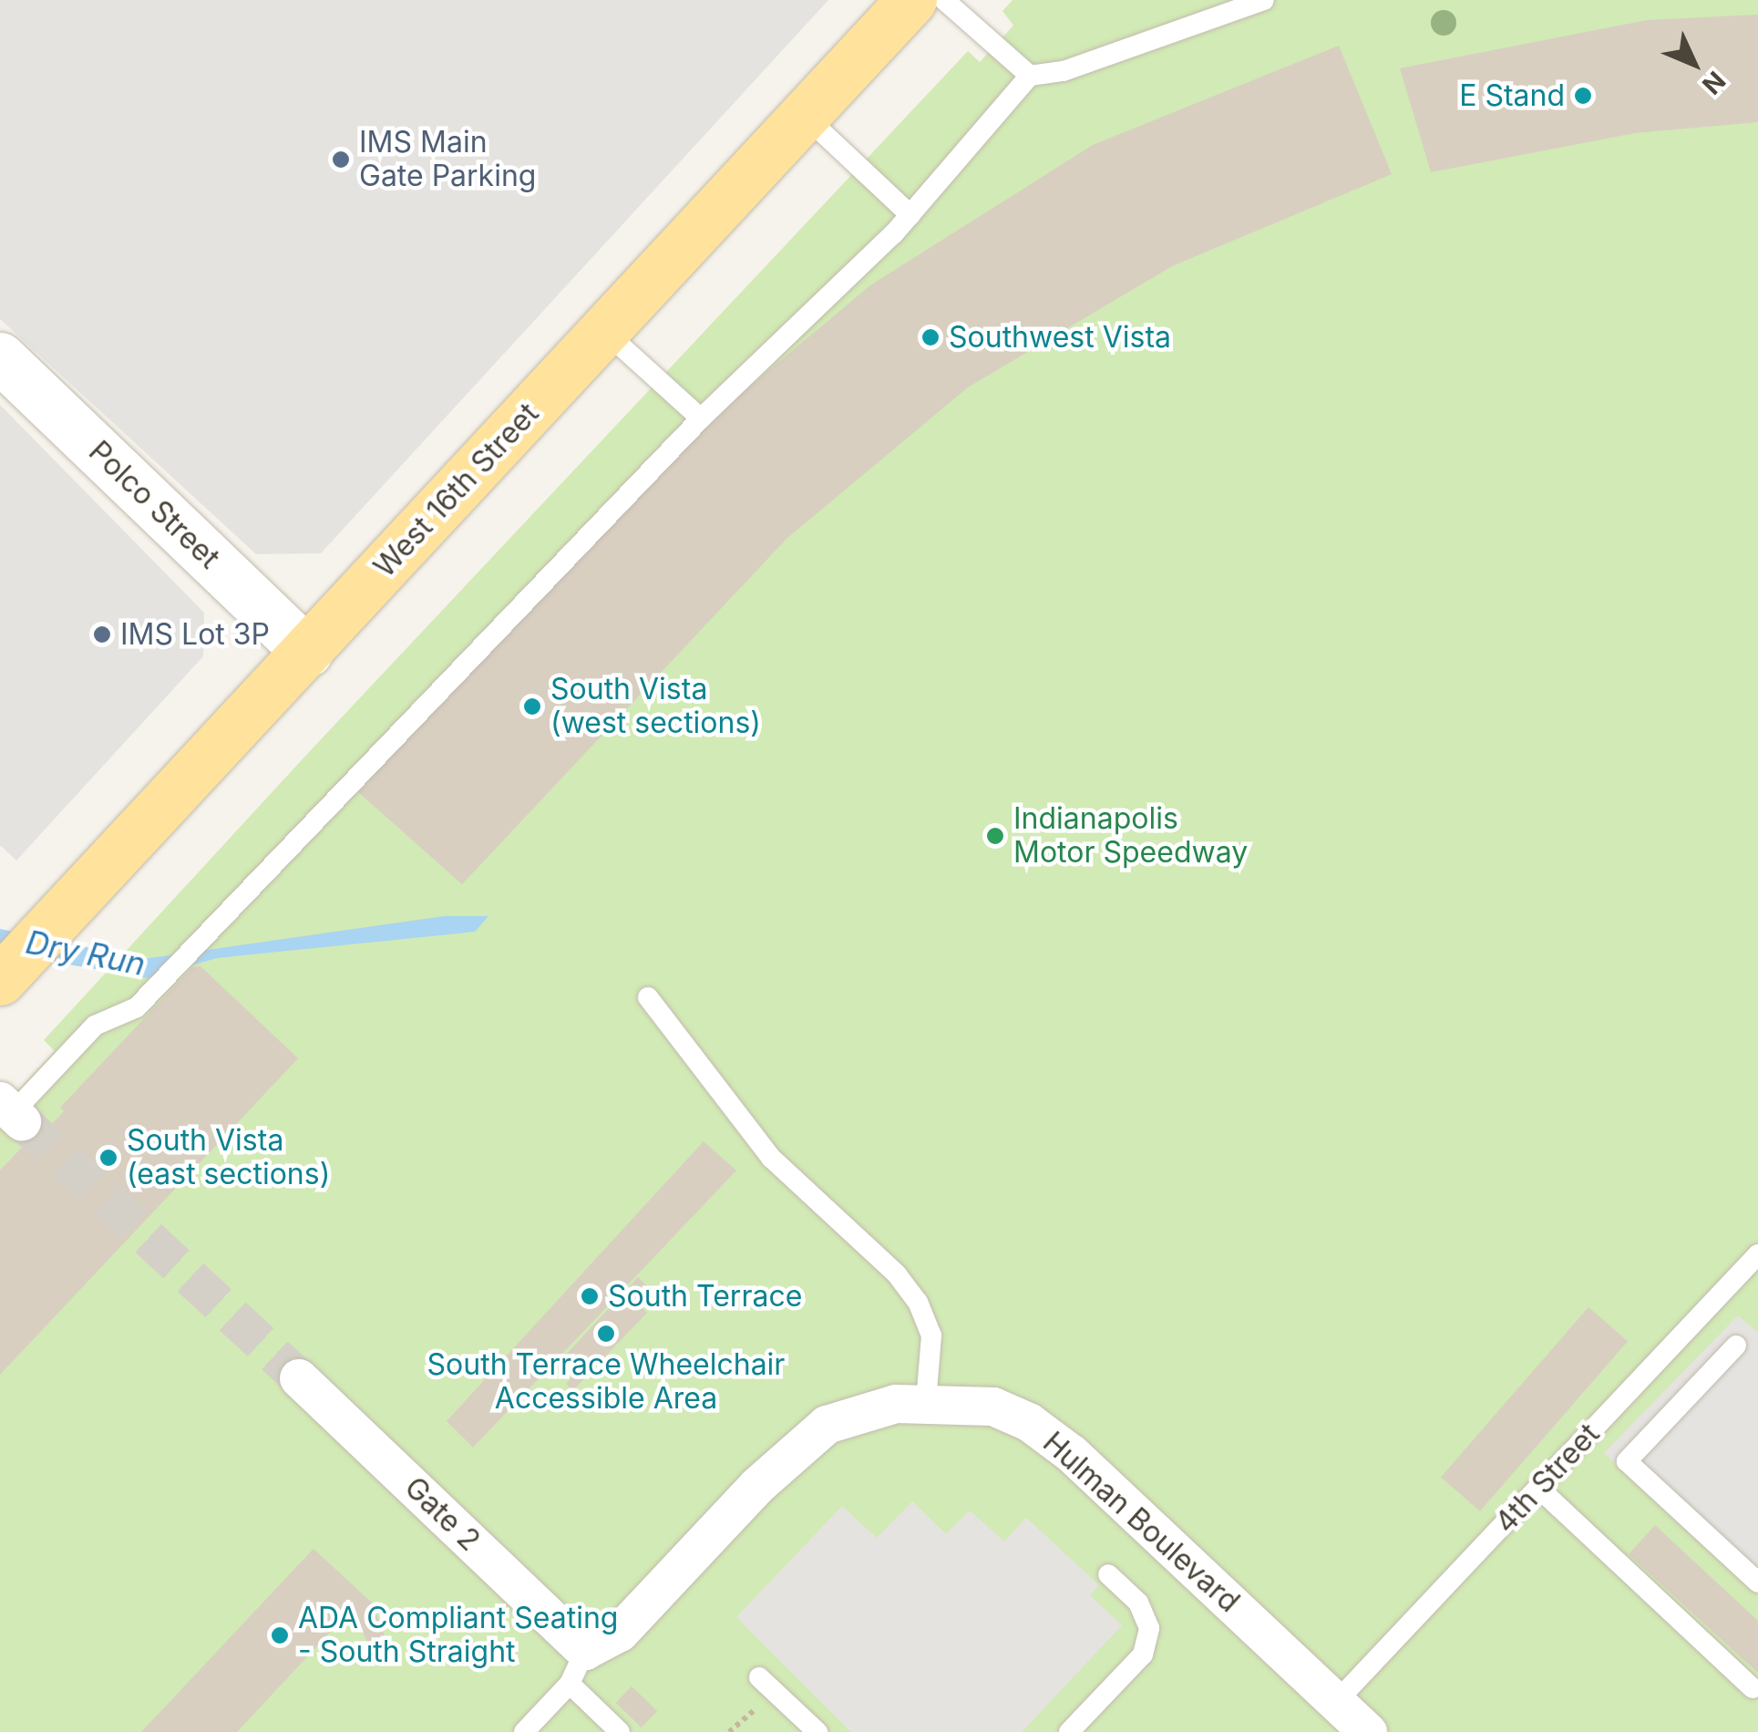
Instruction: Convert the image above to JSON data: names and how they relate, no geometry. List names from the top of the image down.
{
  "streets": {
    "main road": ["West 16th Street"],
    "street": ["Polco Street", "Gate 2", "Hulman Boulevard"],
    "lane": ["4th Street"]
  },
  "crossings": [
    ["West 16th Street", "Polco Street"],
    ["4th Street", "Hulman Boulevard"],
    ["Gate 2", "Hulman Boulevard"]
  ],
  "water": ["Dry Run"],
  "places": [
    "E Stand",
    "IMS Main Gate Parking",
    "Southwest Vista",
    "IMS Lot 3P",
    "South Vista (west sections)",
    "Indianapolis Motor Speedway",
    "South Vista (east sections)",
    "South Terrace",
    "South Terrace Wheelchair Accessible Area",
    "ADA Compliant Seating - South Straight"
  ],
  "north": "bottom right"
}
